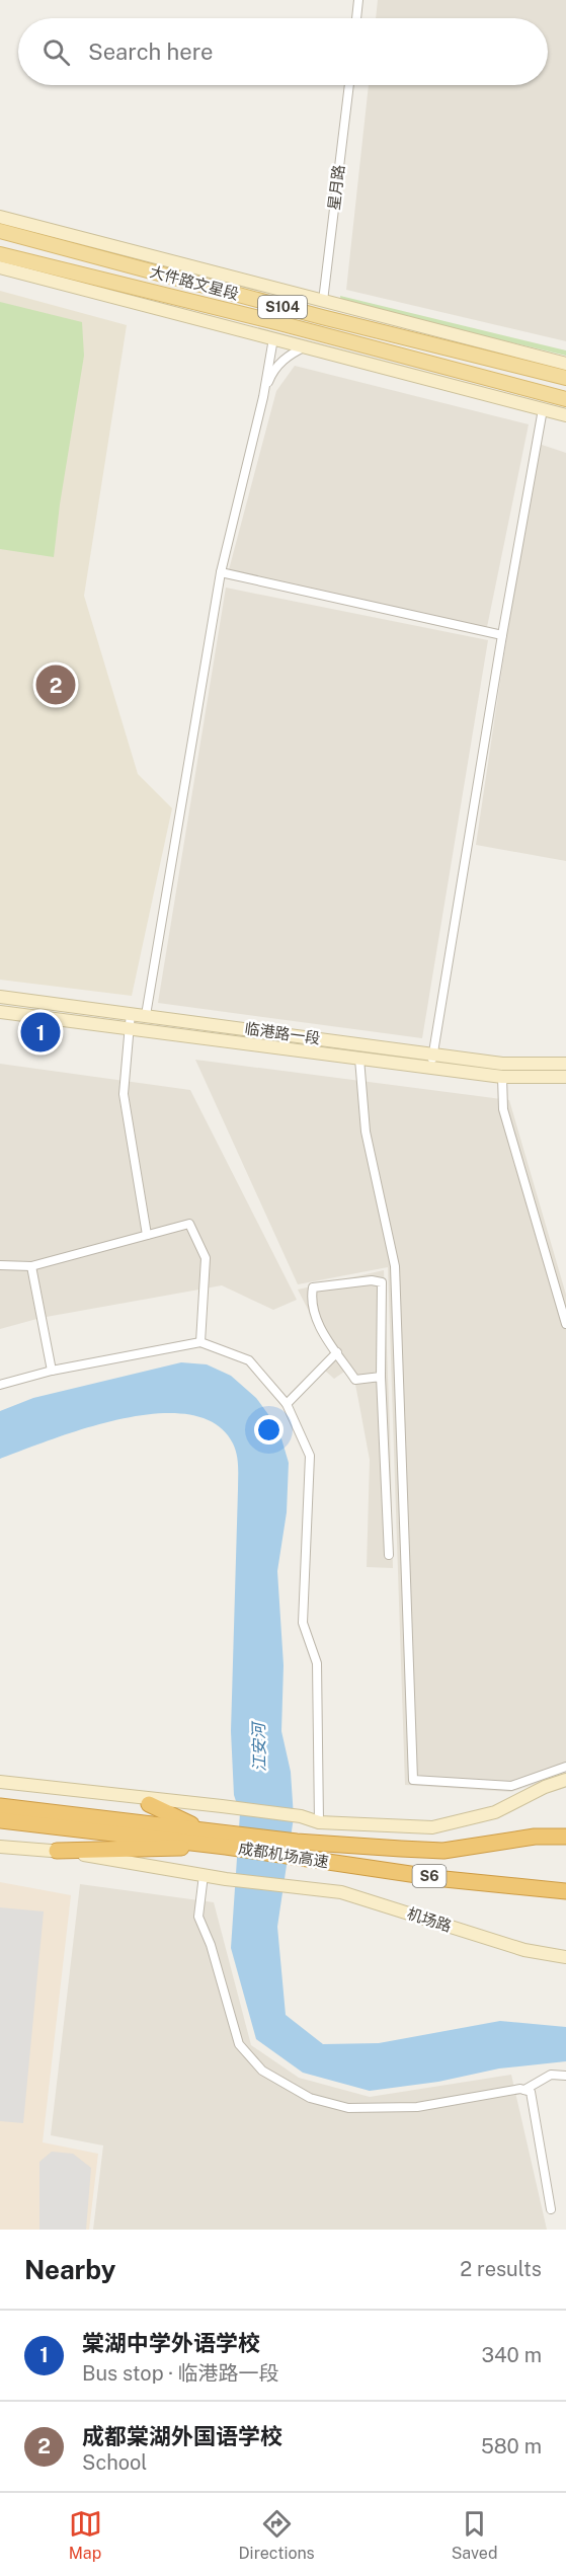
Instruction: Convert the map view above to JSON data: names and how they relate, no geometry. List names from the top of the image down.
{
  "streets": {
    "highway": ["成都机场高速", "S6"],
    "main road": [
      "大件路文星段",
      "S104",
      "临港路一段",
      "机场路"
    ],
    "street": ["星月路"]
  },
  "water": ["江安河"],
  "page": {
    "search": "Search here",
    "pins": ["2", "1"],
    "heading": ["Nearby", "2 results"],
    "list": [
      {
        "mark": "1",
        "name": "棠湖中学外语学校",
        "note": "Bus stop · 临港路一段",
        "value": "340 m"
      },
      {
        "mark": "2",
        "name": "成都棠湖外国语学校",
        "note": "School",
        "value": "580 m"
      }
    ],
    "nav": ["Map", "Directions", "Saved"]
  }
}
